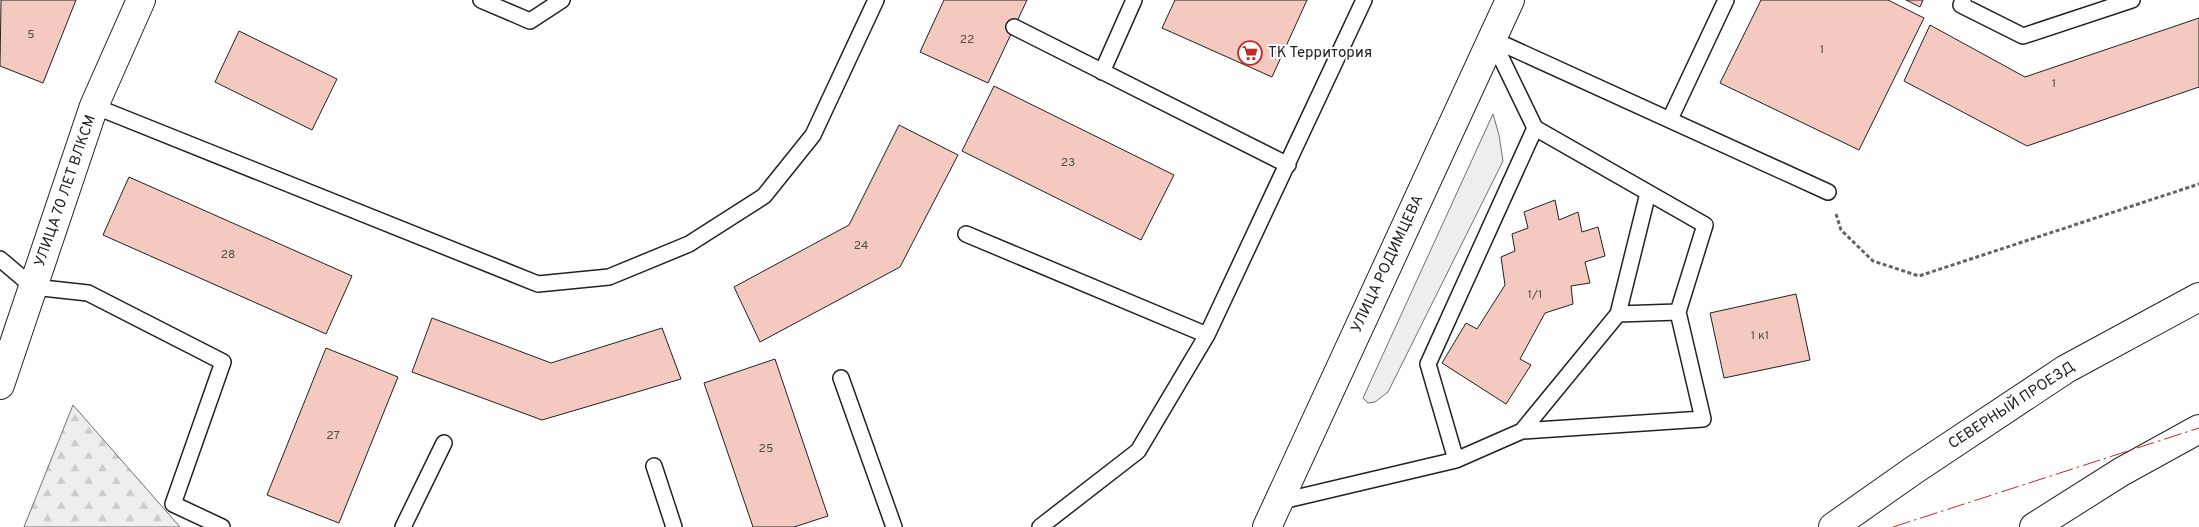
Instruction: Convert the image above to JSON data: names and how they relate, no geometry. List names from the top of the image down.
{
  "streets": {
    "main road": ["УЛИЦА 70 ЛЕТ ВЛКСМ", "УЛИЦА РОДИМЦЕВА", "СЕВЕРНЫЙ ПРОЕЗД"]
  },
  "places": {
    "supermarket": ["ТК Территория"]
  },
  "house_numbers": [
    "5",
    "22",
    "1",
    "1",
    "23",
    "24",
    "28",
    "1/1",
    "1 к1",
    "27",
    "25"
  ]
}
